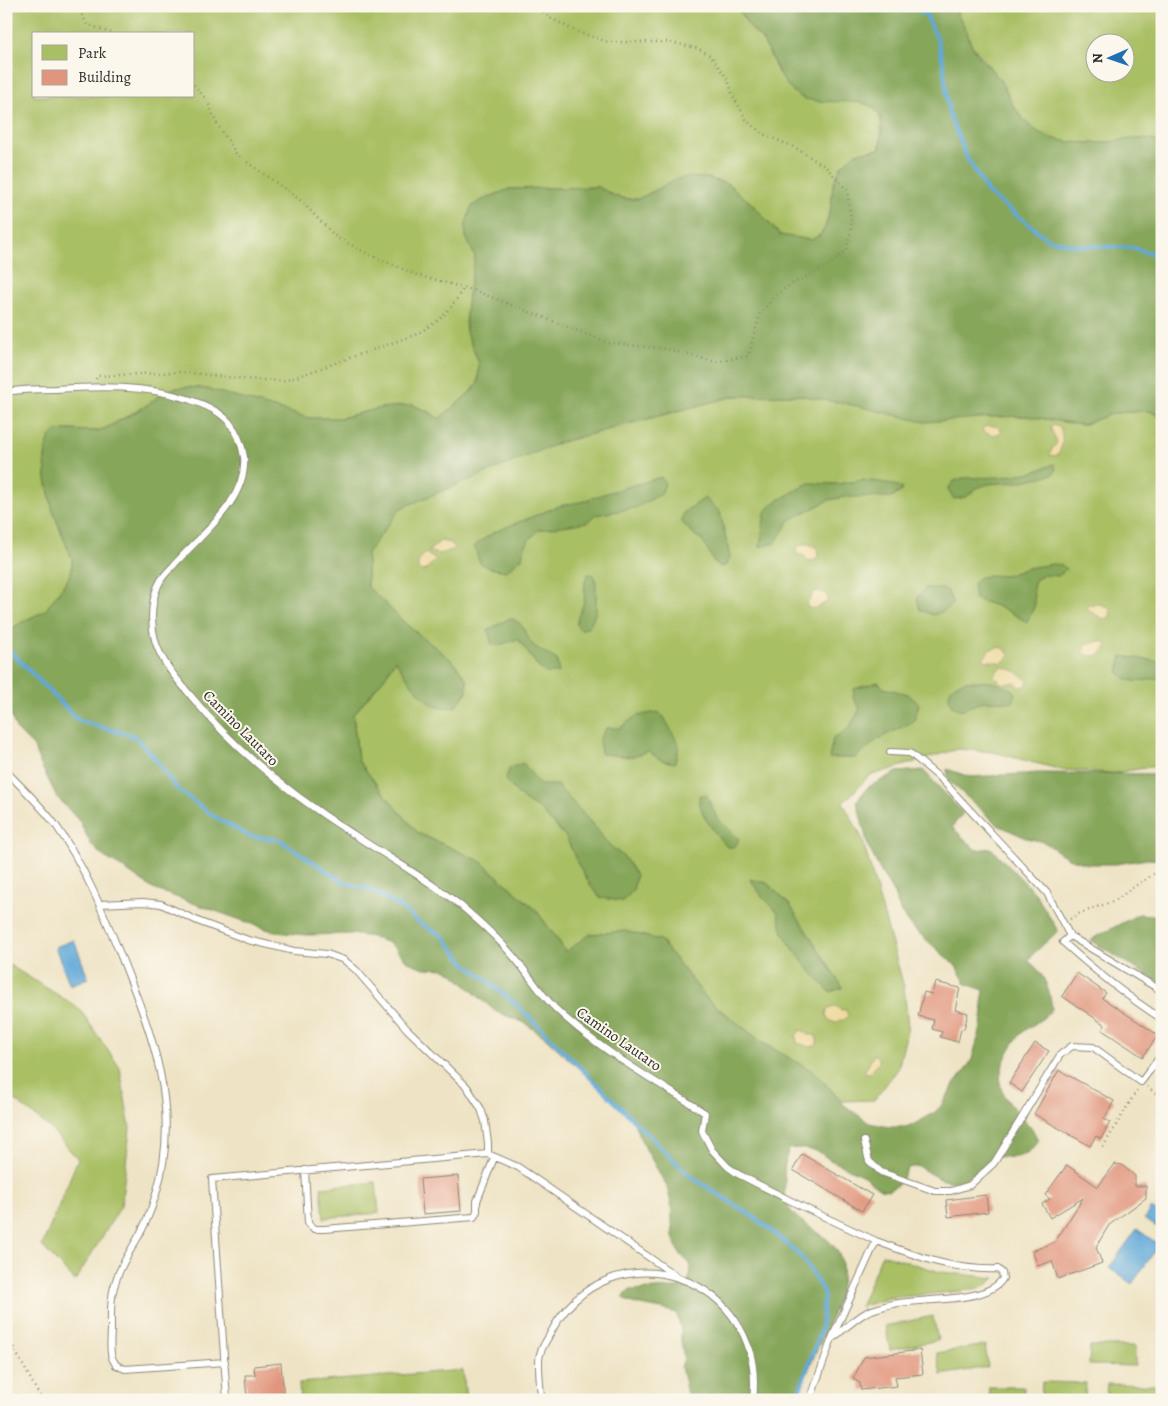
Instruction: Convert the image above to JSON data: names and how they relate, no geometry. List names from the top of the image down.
{
  "streets": {
    "lane": ["Camino Lautaro"]
  },
  "legend": ["Park", "Building"],
  "north": "left"
}
